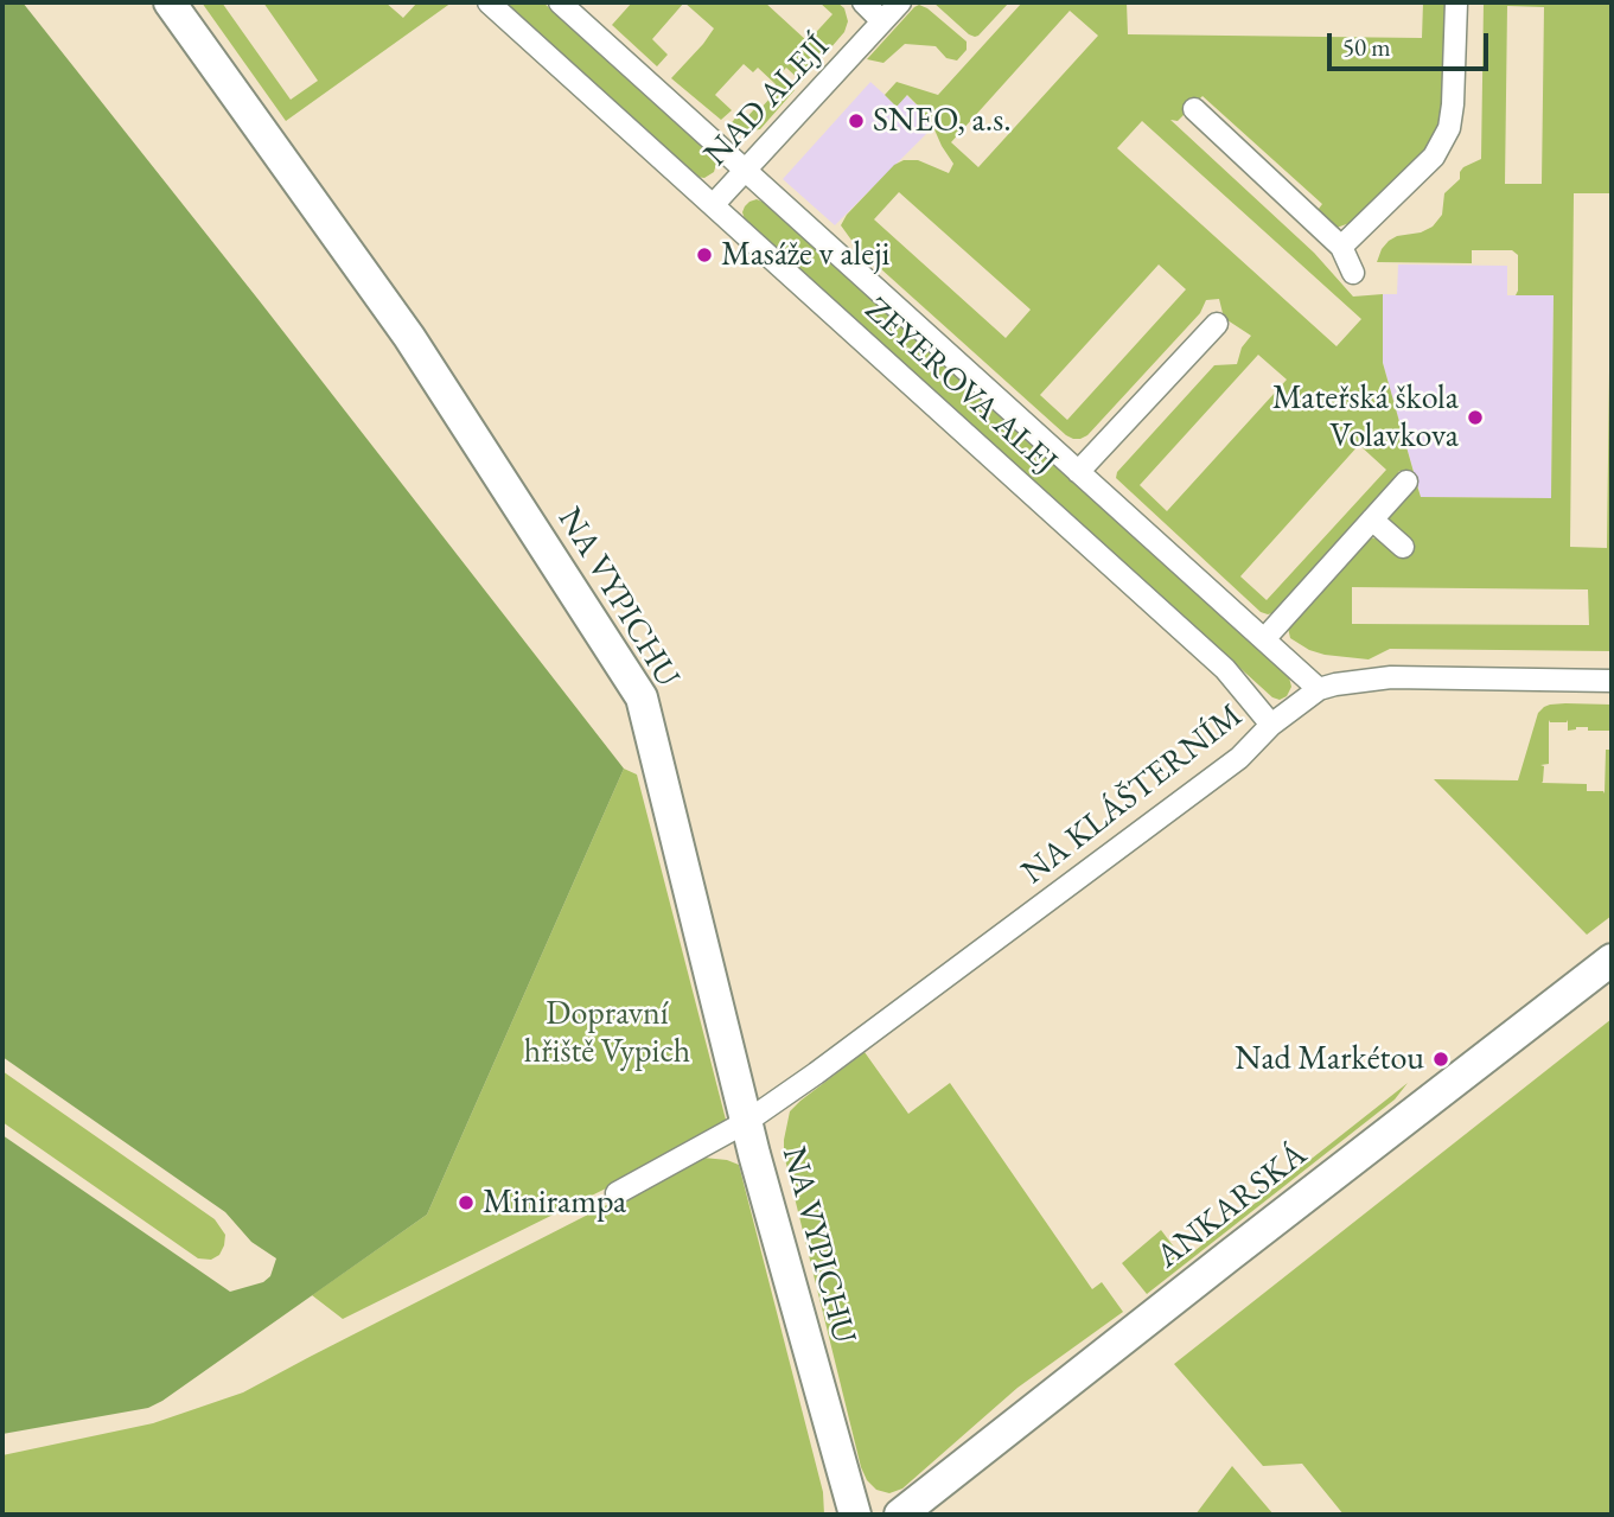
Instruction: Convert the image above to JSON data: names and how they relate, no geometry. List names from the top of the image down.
{
  "streets": {
    "street": [
      "NAD ALEJÍ",
      "ZEYEROVA ALEJ",
      "NA VYPICHU",
      "NA KLÁŠTERNÍM",
      "ANKARSKÁ"
    ]
  },
  "crossings": [
    ["NAD ALEJÍ", "ZEYEROVA ALEJ"],
    ["ZEYEROVA ALEJ", "NA KLÁŠTERNÍM"],
    ["NA VYPICHU", "NA KLÁŠTERNÍM"]
  ],
  "parks": ["Dopravní hřiště Vypich"],
  "places": [
    "SNEO, a.s.",
    "Masáže v aleji",
    "Mateřská škola Volavkova",
    "Nad Markétou",
    "Minirampa"
  ],
  "scale_bar": "50 m"
}
